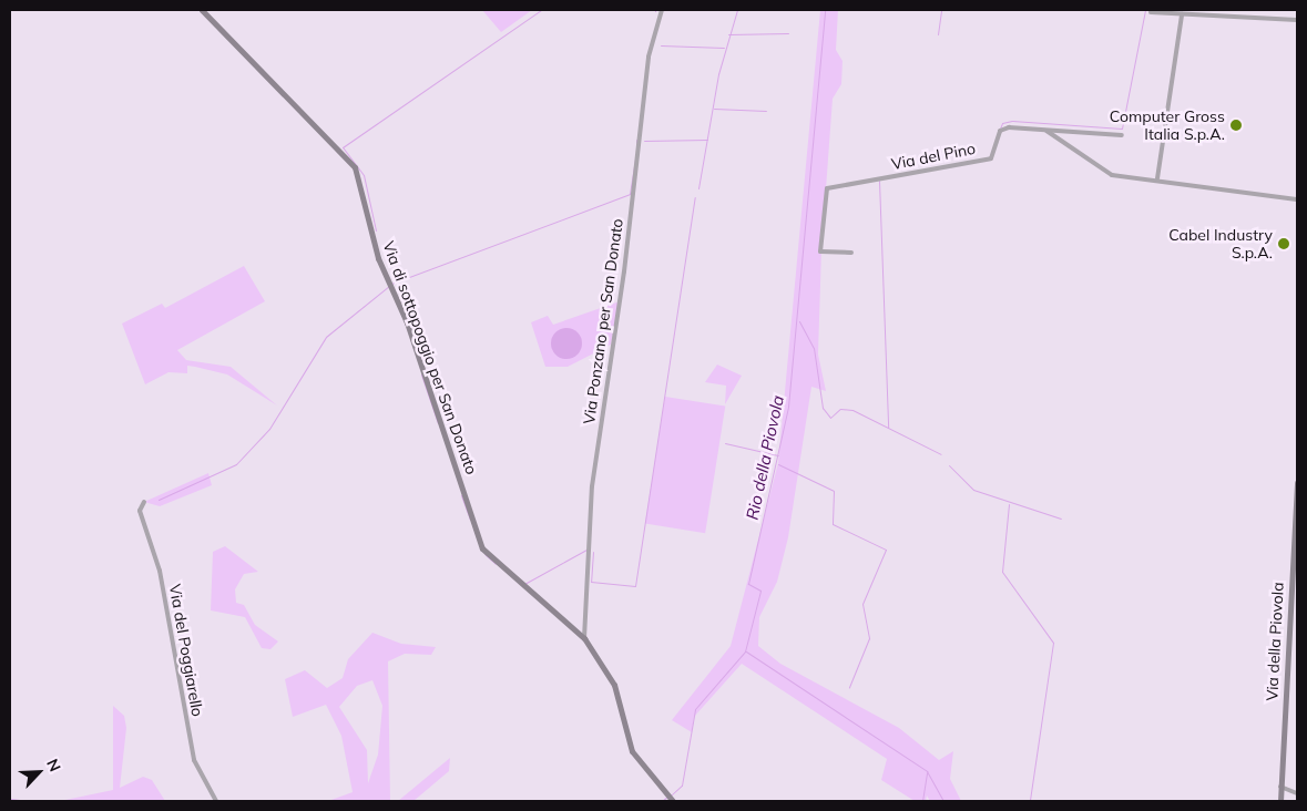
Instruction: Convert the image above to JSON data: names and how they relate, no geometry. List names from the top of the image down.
{
  "streets": {
    "street": [
      "Via del Pino",
      "Via Ponzano per San Donato",
      "Via di sottopoggio per San Donato",
      "Via della Piovola",
      "Via del Poggiarello"
    ]
  },
  "crossings": [
    ["Via Ponzano per San Donato", "Via di sottopoggio per San Donato"]
  ],
  "water": ["Rio della Piovola"],
  "places": ["Computer Gross Italia S.p.A.", "Cabel Industry S.p.A."],
  "north": "top right"
}
